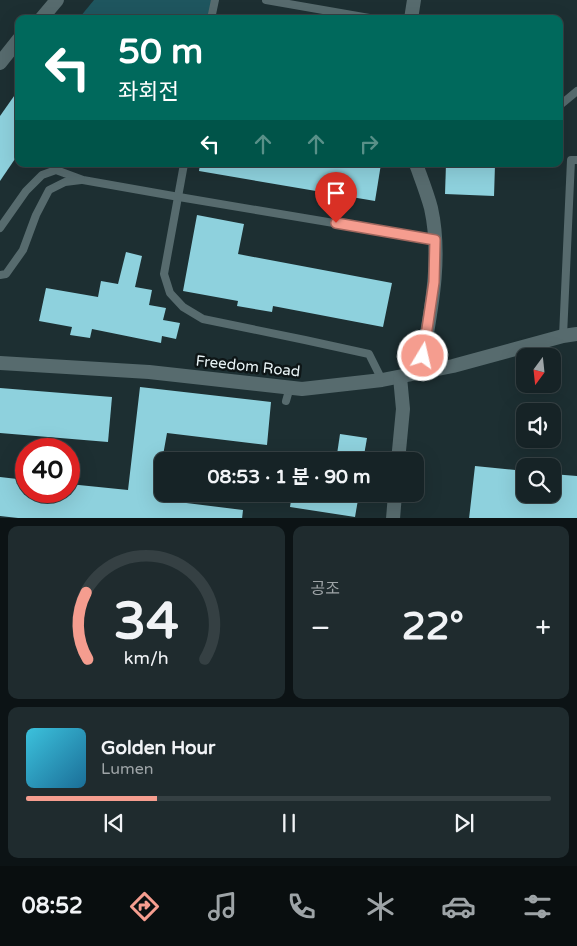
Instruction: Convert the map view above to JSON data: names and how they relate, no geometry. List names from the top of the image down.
{
  "streets": {
    "street": ["Freedom Road"]
  },
  "north": "bottom",
  "page": {
    "turn": ["50 m", "좌회전"],
    "limit": "40",
    "trip": "08:53 · 1 분 · 90 m",
    "tile": "공조",
    "heat": ["−", "22°", "+"],
    "song": ["Golden Hour", "Lumen"],
    "tabs": "08:52",
    "gauge": ["34", "km/h"]
  }
}
